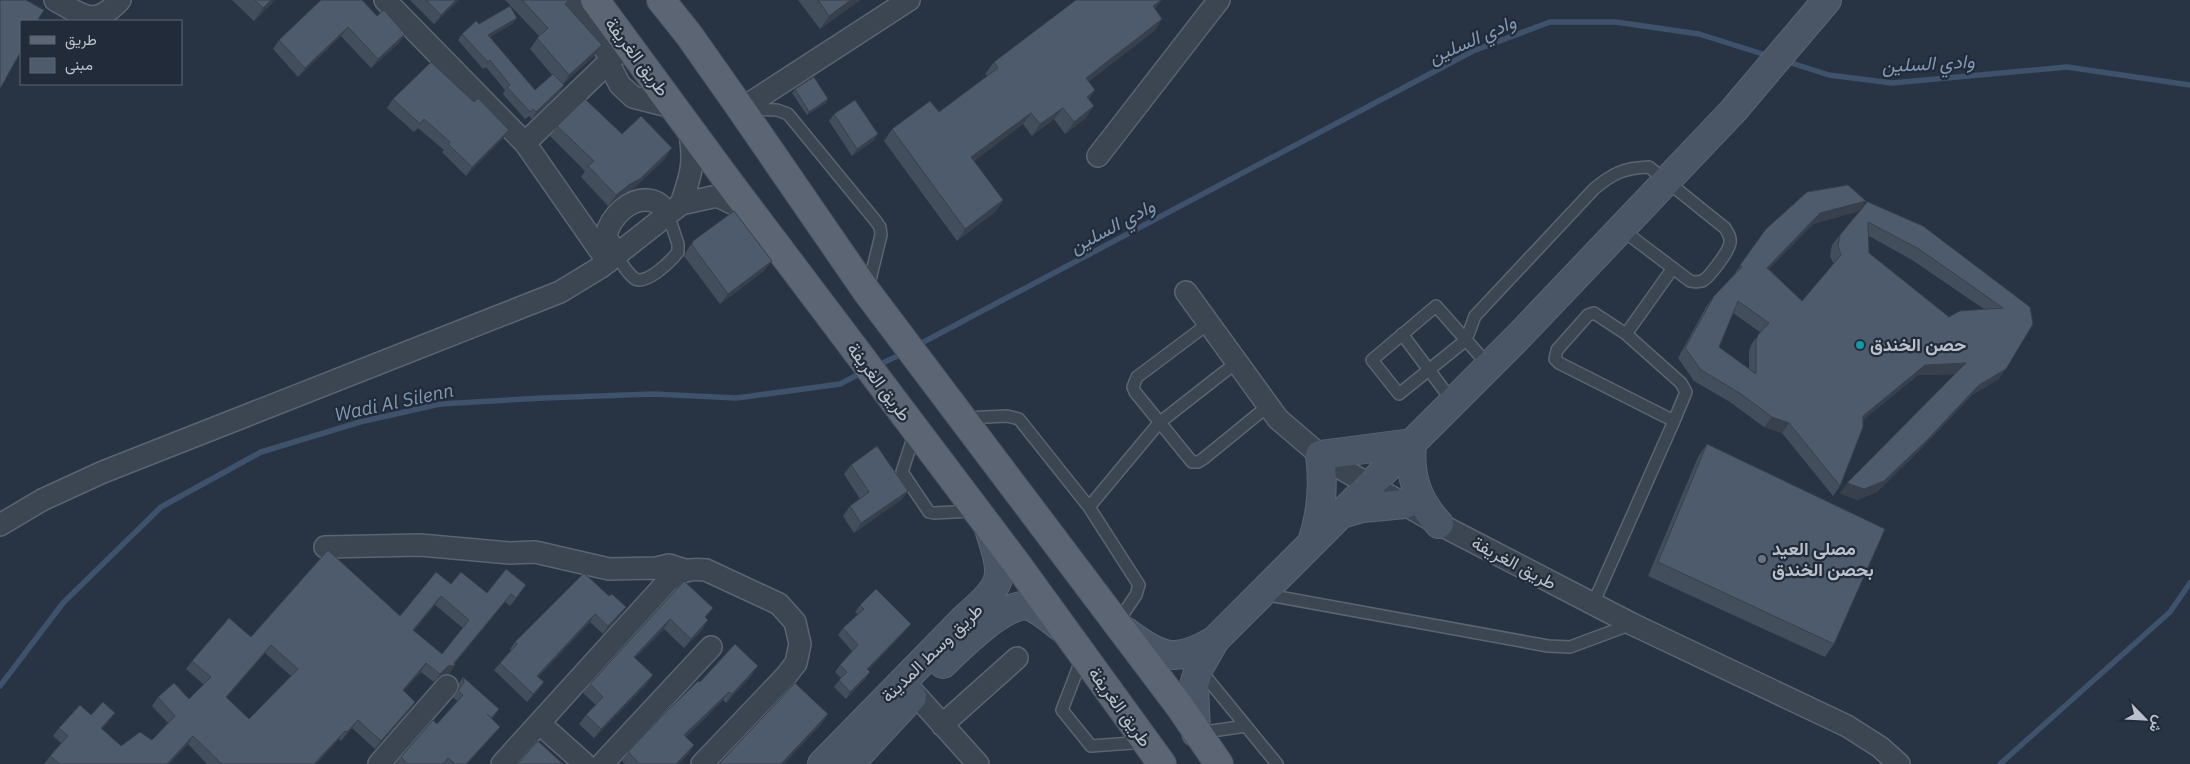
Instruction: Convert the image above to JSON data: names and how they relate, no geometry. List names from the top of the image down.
{
  "streets": {
    "main road": ["طريق الغريفة"],
    "street": ["طريق وسط المدينة"]
  },
  "crossings": [
    ["طريق الغريفة", "طريق وسط المدينة"]
  ],
  "water": ["وادي السلين", "Wadi Al Silenn"],
  "places": ["حصن الخندق", "مصلى العيد بحصن الخندق"],
  "legend": ["طريق", "مبنى"],
  "north": "bottom right"
}
